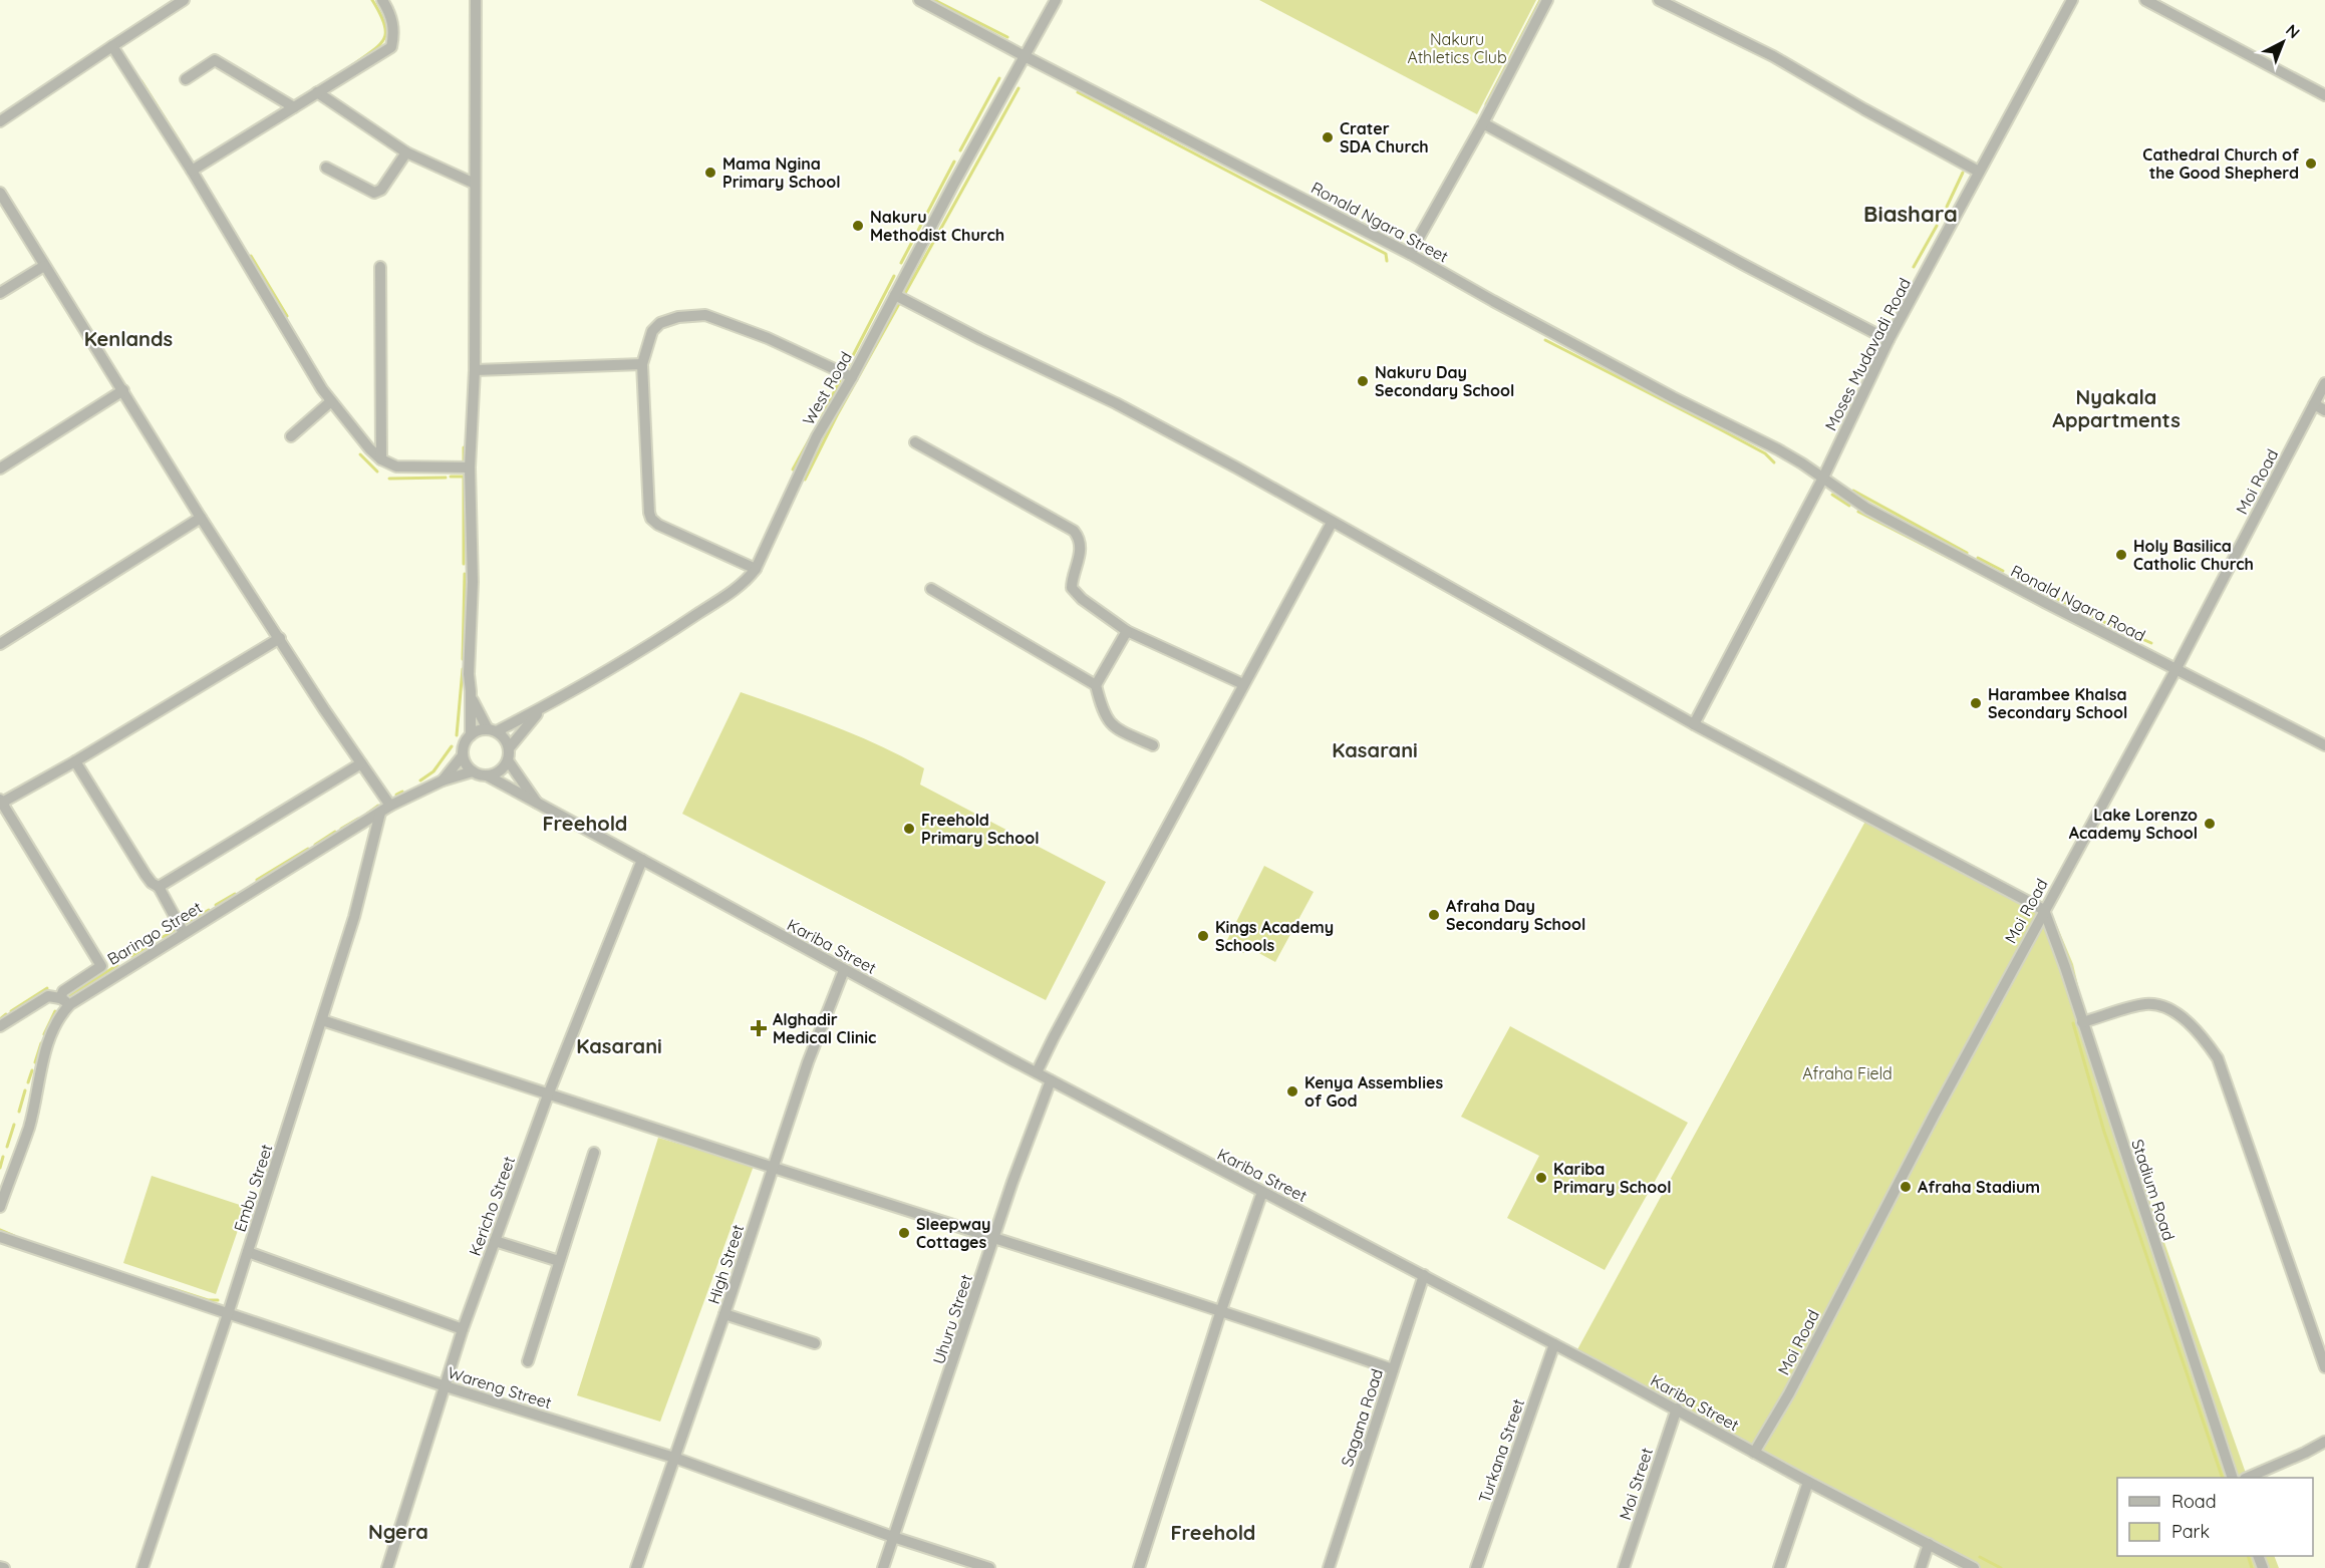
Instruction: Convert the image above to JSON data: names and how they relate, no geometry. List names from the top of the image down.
{
  "streets": {
    "street": [
      "Ronald Ngara Street",
      "Moses Mudavadi Road",
      "West Road",
      "Moi Road",
      "Ronald Ngara Road",
      "Baringo Street",
      "Kariba Street",
      "Embu Street",
      "Stadium Road",
      "Kericho Street",
      "High Street",
      "Uhuru Street",
      "Wareng Street",
      "Sagana Road",
      "Turkana Street",
      "Moi Street"
    ]
  },
  "crossings": [
    ["Ronald Ngara Street", "Moses Mudavadi Road"],
    ["Ronald Ngara Street", "West Road"],
    ["Ronald Ngara Street", "Ronald Ngara Road"],
    ["Moses Mudavadi Road", "Ronald Ngara Road"],
    ["West Road", "Baringo Street"],
    ["West Road", "Kariba Street"],
    ["Moi Road", "Ronald Ngara Road"],
    ["Moi Road", "Kariba Street"],
    ["Moi Road", "Stadium Road"],
    ["Baringo Street", "Kariba Street"],
    ["Baringo Street", "Embu Street"],
    ["Kariba Street", "Kericho Street"],
    ["Kariba Street", "High Street"],
    ["Kariba Street", "Uhuru Street"],
    ["Kariba Street", "Sagana Road"],
    ["Kariba Street", "Turkana Street"],
    ["Kariba Street", "Moi Street"],
    ["Embu Street", "Wareng Street"],
    ["Kericho Street", "Wareng Street"],
    ["High Street", "Wareng Street"],
    ["Uhuru Street", "Wareng Street"]
  ],
  "districts": [
    "Biashara",
    "Kenlands",
    "Nyakala Appartments",
    "Kasarani",
    "Freehold",
    "Kasarani",
    "Ngera",
    "Freehold"
  ],
  "parks": ["Nakuru Athletics Club", "Afraha Field"],
  "places": {
    "other": [
      "Crater SDA Church",
      "Cathedral Church of the Good Shepherd",
      "Mama Ngina Primary School",
      "Nakuru Methodist Church",
      "Nakuru Day Secondary School",
      "Holy Basilica Catholic Church",
      "Harambee Khalsa Secondary School",
      "Lake Lorenzo Academy School",
      "Freehold Primary School",
      "Afraha Day Secondary School",
      "Kings Academy Schools",
      "Kenya Assemblies of God",
      "Kariba Primary School",
      "Afraha Stadium",
      "Sleepway Cottages"
    ],
    "health": ["Alghadir Medical Clinic"]
  },
  "legend": ["Road", "Park"],
  "north": "top right"
}
